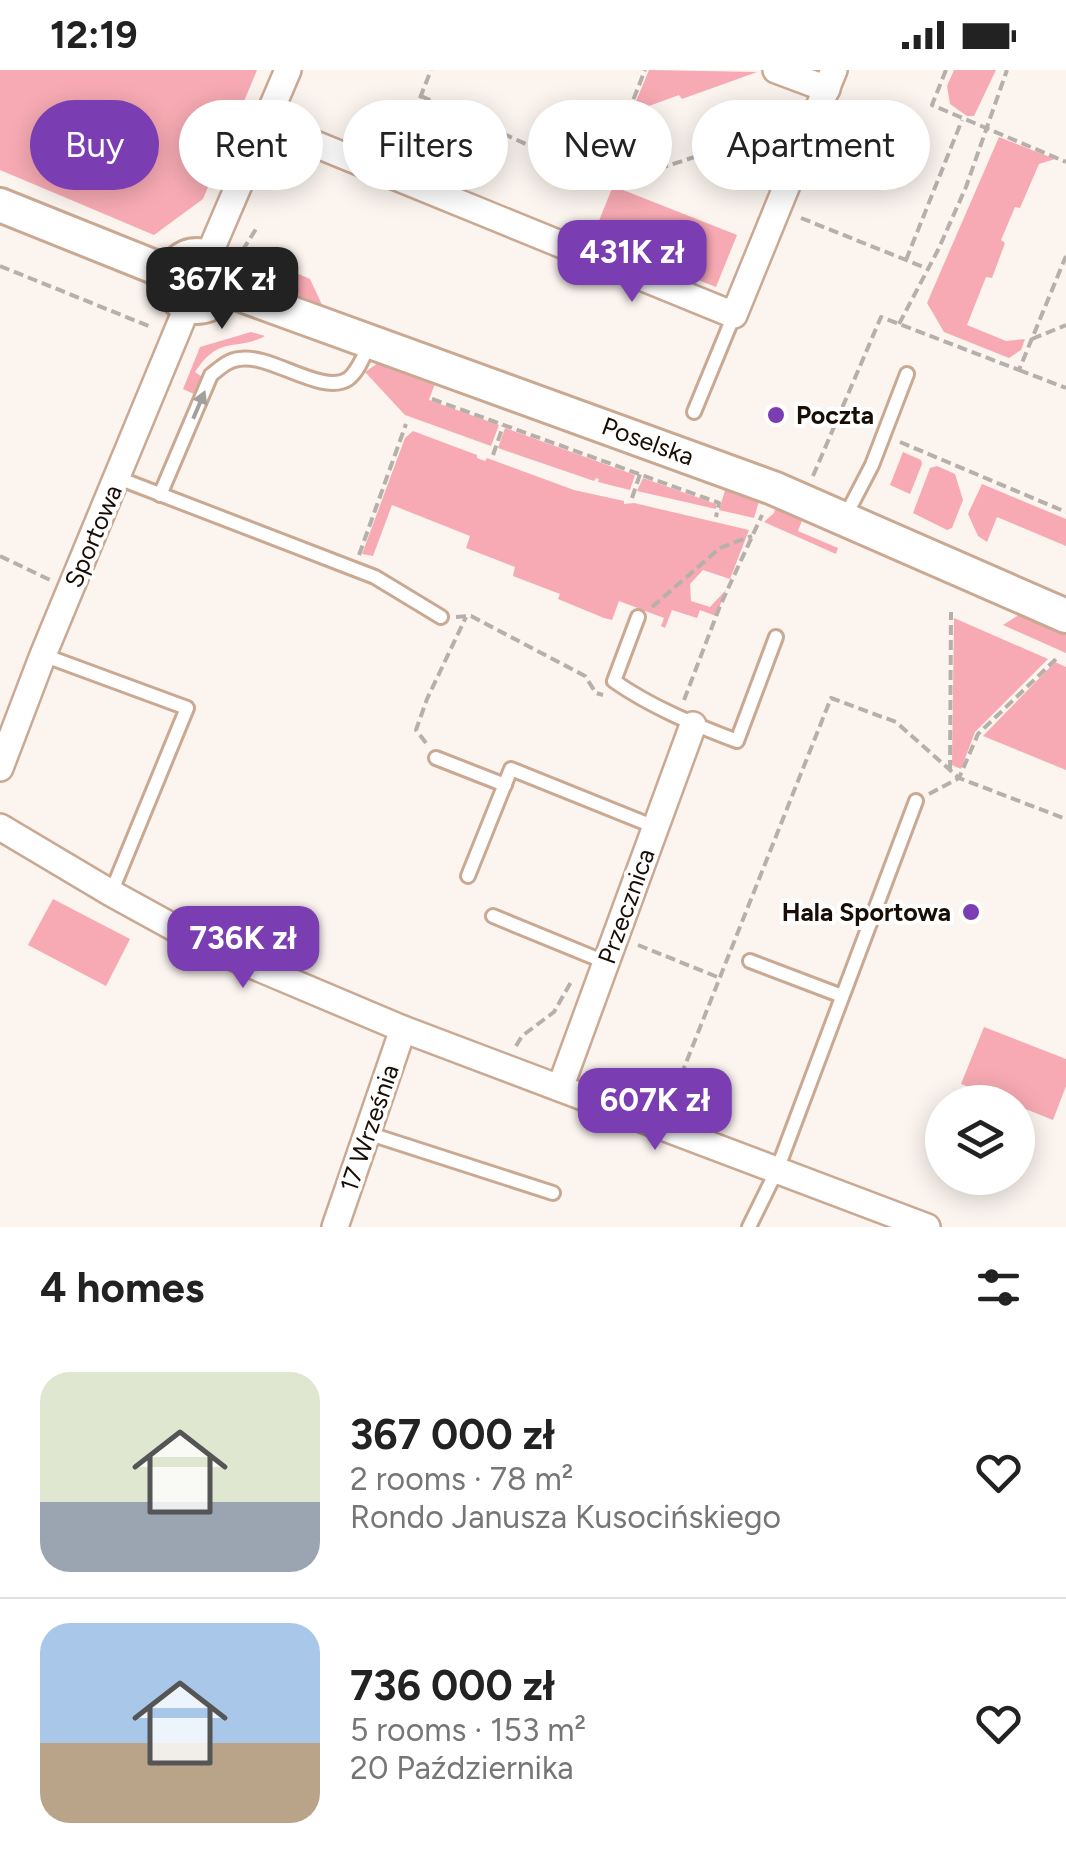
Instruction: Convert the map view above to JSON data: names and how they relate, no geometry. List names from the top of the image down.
{
  "streets": {
    "street": [
      "Poselska",
      "Sportowa",
      "Przecznica",
      "17 Września"
    ]
  },
  "crossings": [
    ["Poselska", "Sportowa"]
  ],
  "places": ["Poczta", "Hala Sportowa"],
  "page": {
    "status": "12:19",
    "chip": [
      "Buy",
      "Rent",
      "Filters",
      "New",
      "Apartment"
    ],
    "price": [
      "431K zł",
      "367K zł",
      "736K zł",
      "607K zł"
    ],
    "heading": "4 homes",
    "list": [
      {
        "name": "367 000 zł",
        "note": "2 rooms · 78 m² · Rondo Janusza Kusocińskiego"
      },
      {
        "name": "736 000 zł",
        "note": "5 rooms · 153 m² · 20 Października"
      }
    ]
  }
}
